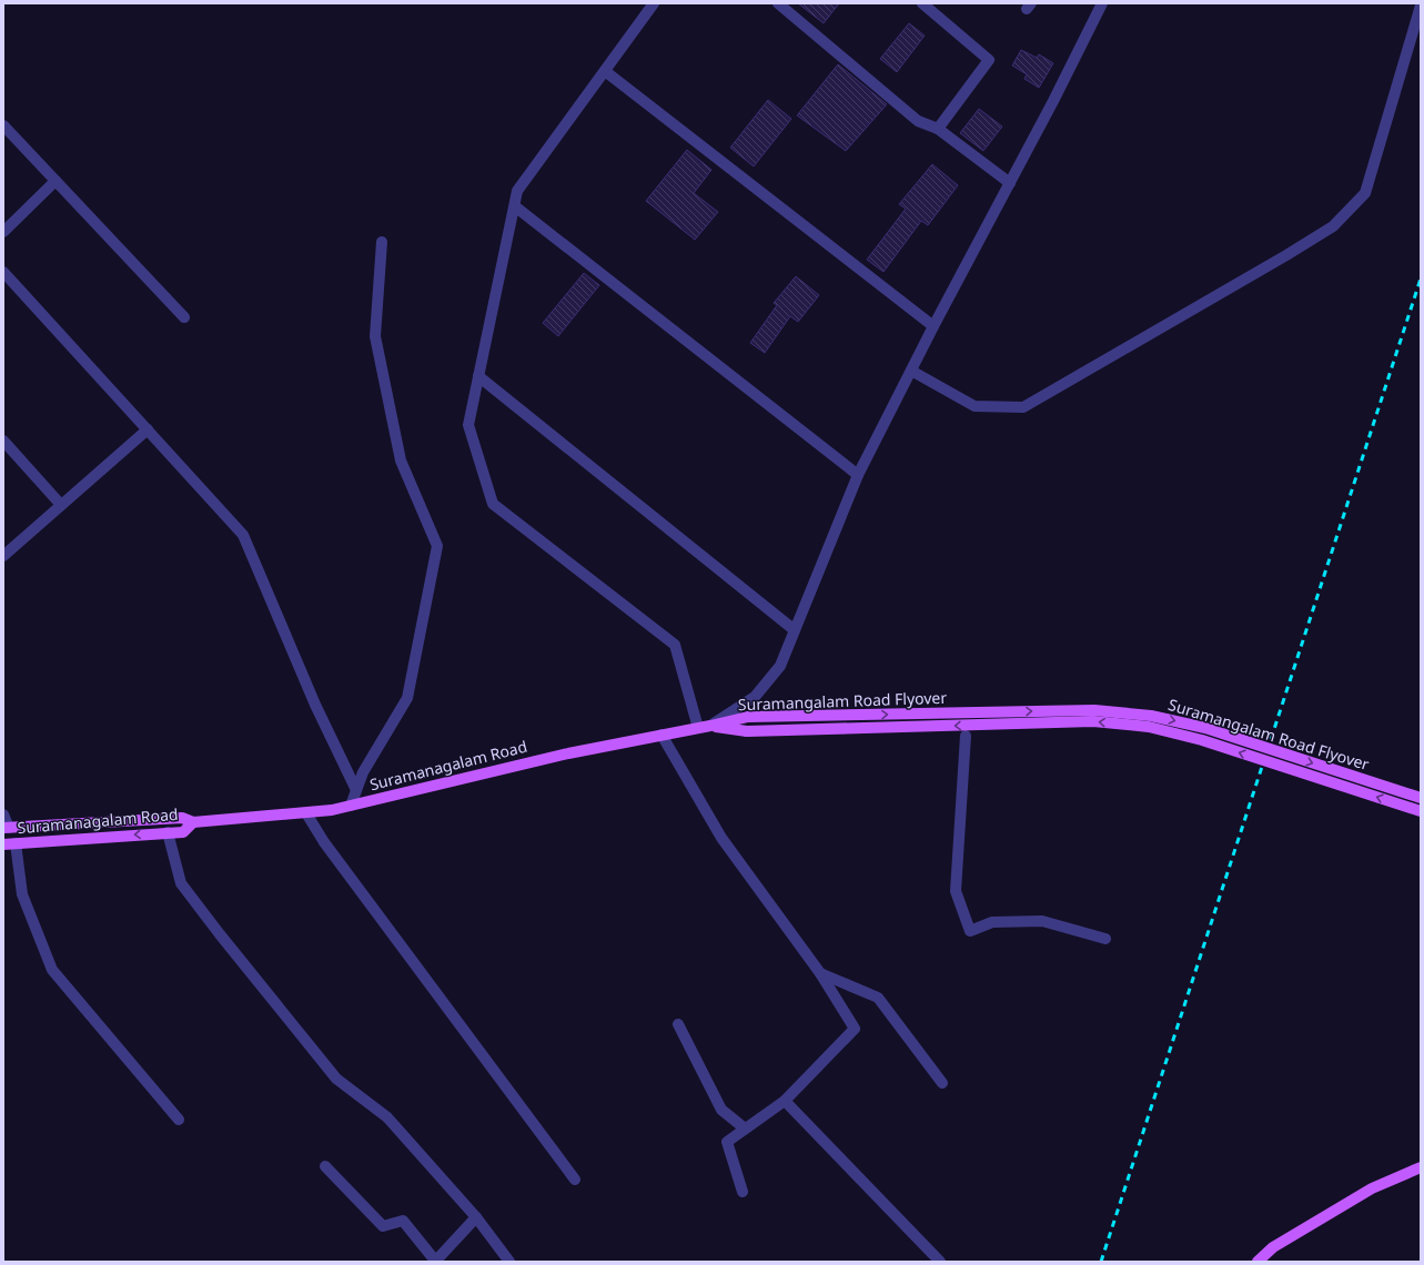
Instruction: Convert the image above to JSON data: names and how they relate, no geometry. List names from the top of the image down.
{
  "streets": {
    "main road": ["Suramangalam Road Flyover", "Suramanagalam Road"]
  },
  "crossings": [
    ["Suramangalam Road Flyover", "Suramanagalam Road"]
  ]
}
